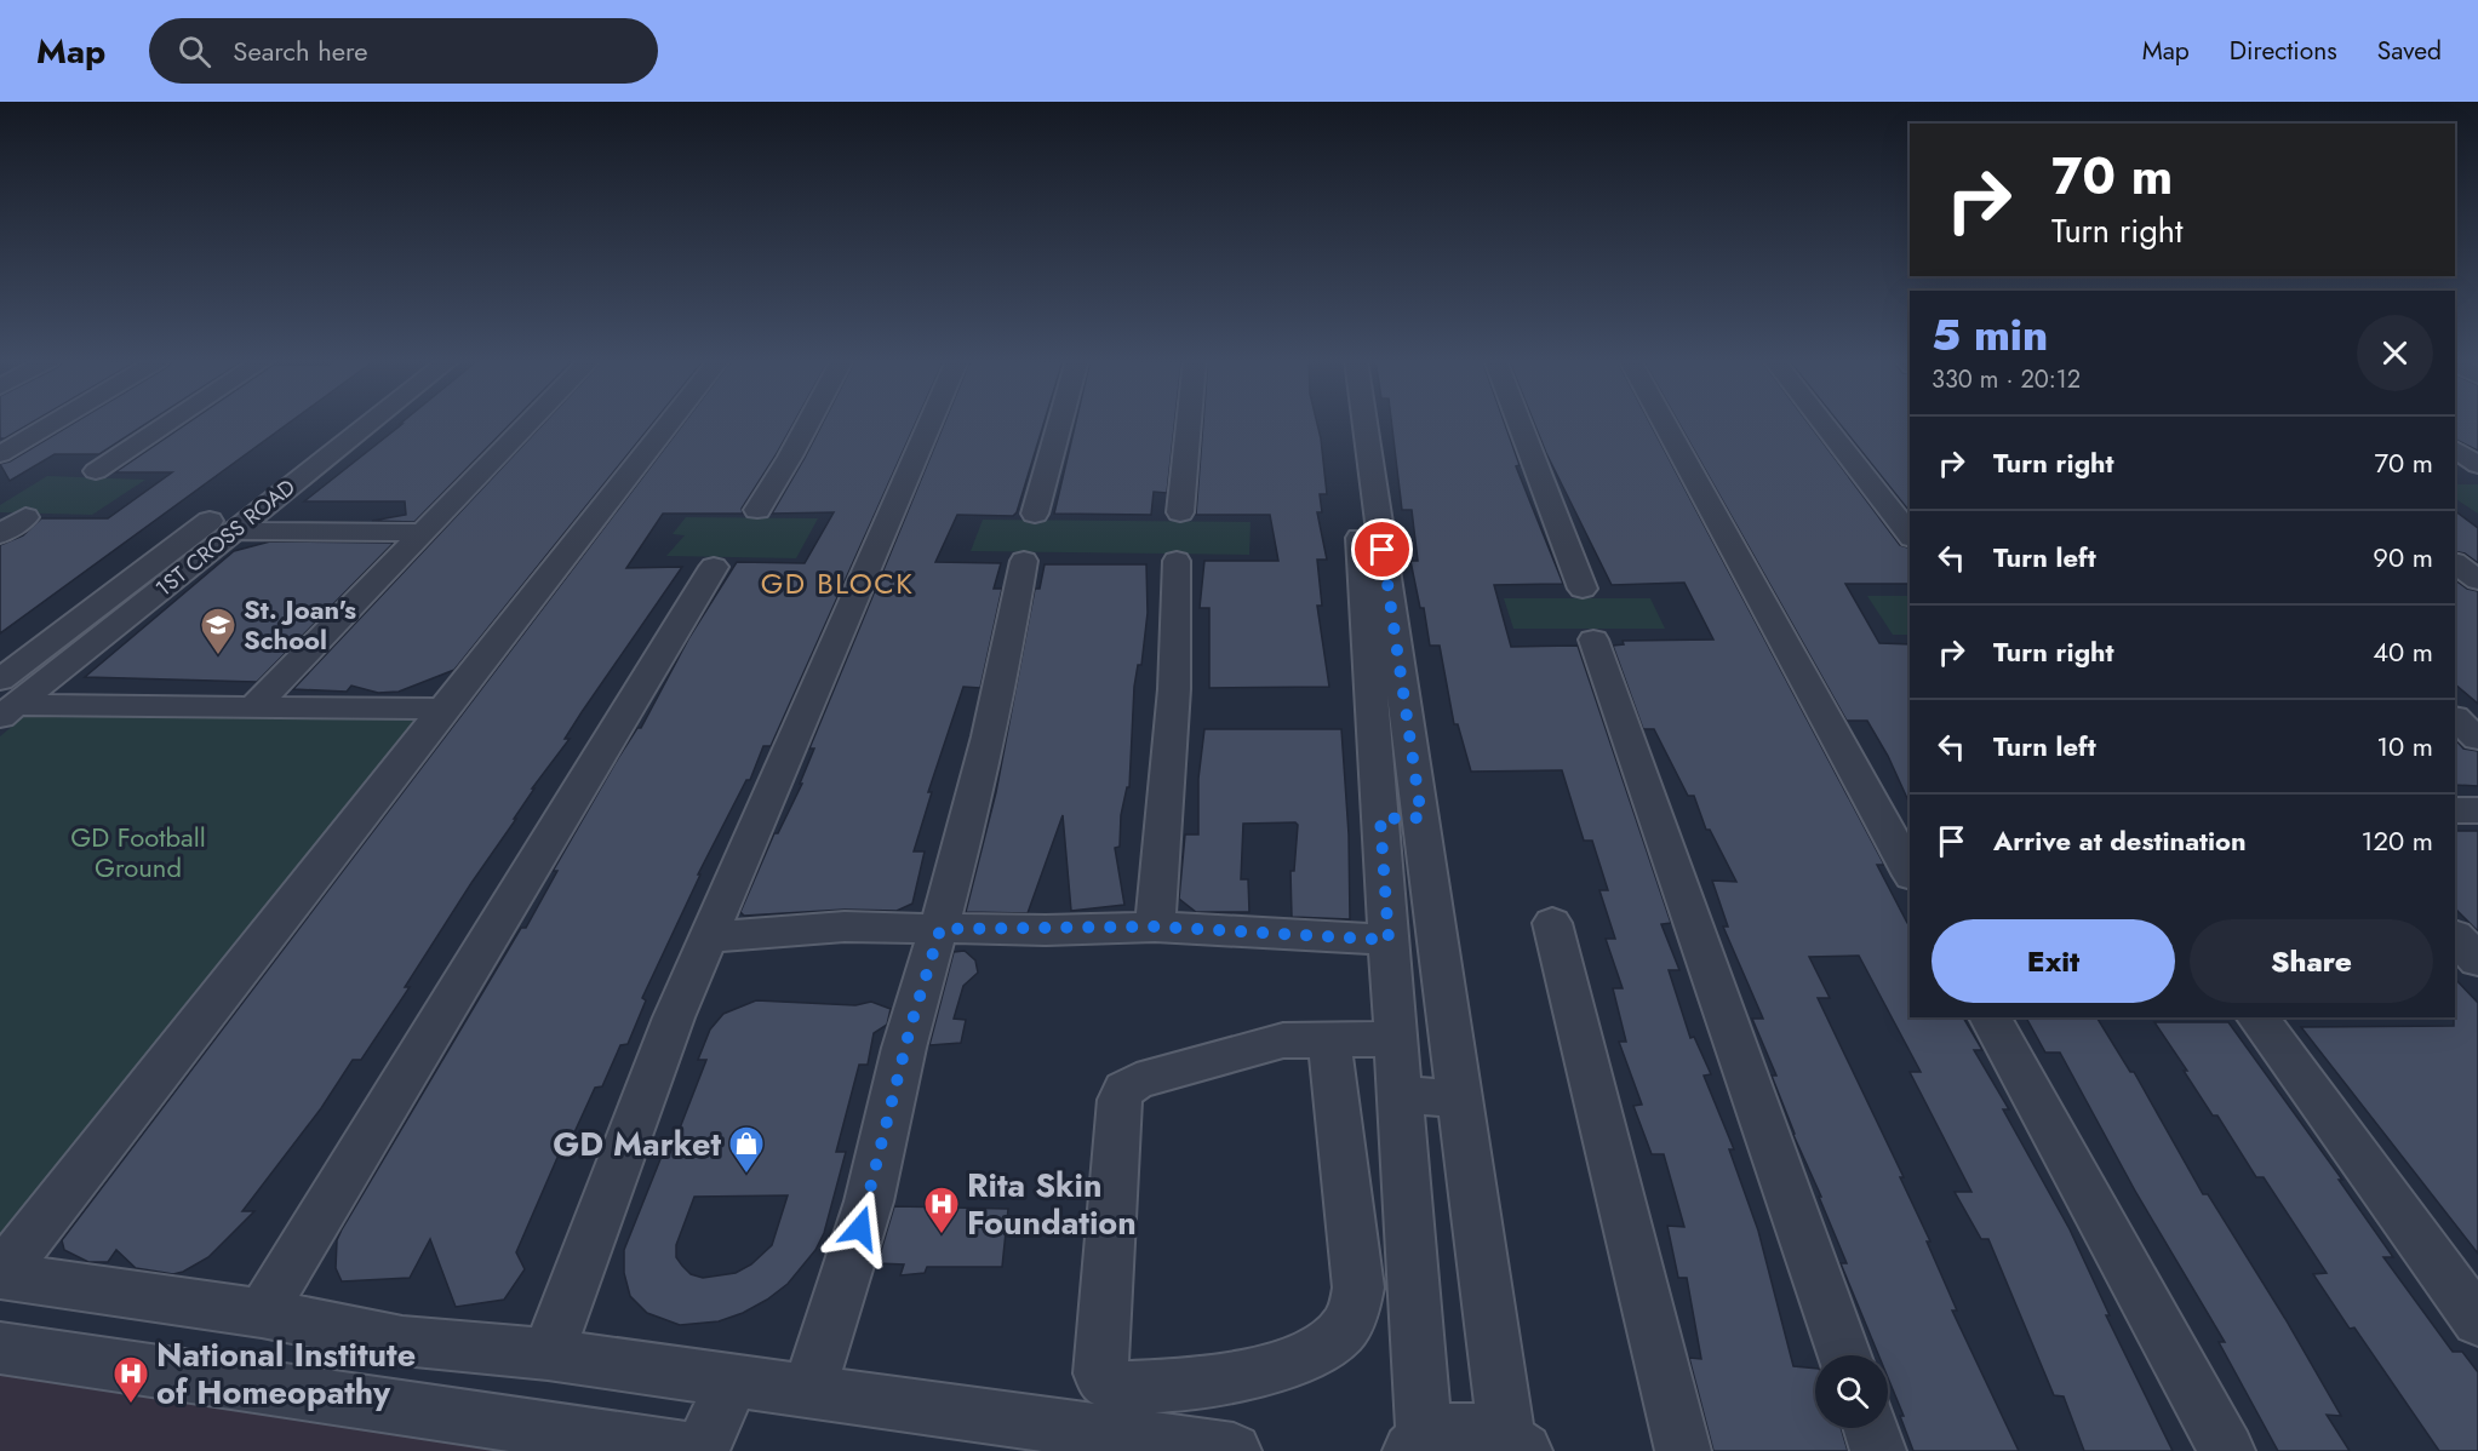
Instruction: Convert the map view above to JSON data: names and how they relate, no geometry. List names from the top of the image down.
{
  "streets": {
    "street": ["1ST CROSS ROAD"]
  },
  "districts": ["GD BLOCK"],
  "parks": ["GD Football Ground"],
  "places": {
    "school or university": ["St. Joan's School"],
    "shop": ["GD Market"],
    "hospital": ["Rita Skin Foundation", "National Institute of Homeopathy"]
  },
  "page": {
    "header": "Map",
    "search": "Search here",
    "nav": ["Map", "Directions", "Saved"],
    "turn": ["70 m", "Turn right"],
    "heading": ["5 min", "330 m · 20:12"],
    "list": [
      {
        "name": "Turn right",
        "value": "70 m"
      },
      {
        "name": "Turn left",
        "value": "90 m"
      },
      {
        "name": "Turn right",
        "value": "40 m"
      },
      {
        "name": "Turn left",
        "value": "10 m"
      },
      {
        "name": "Arrive at destination",
        "value": "120 m"
      }
    ],
    "buttons": ["Exit", "Share"]
  }
}
